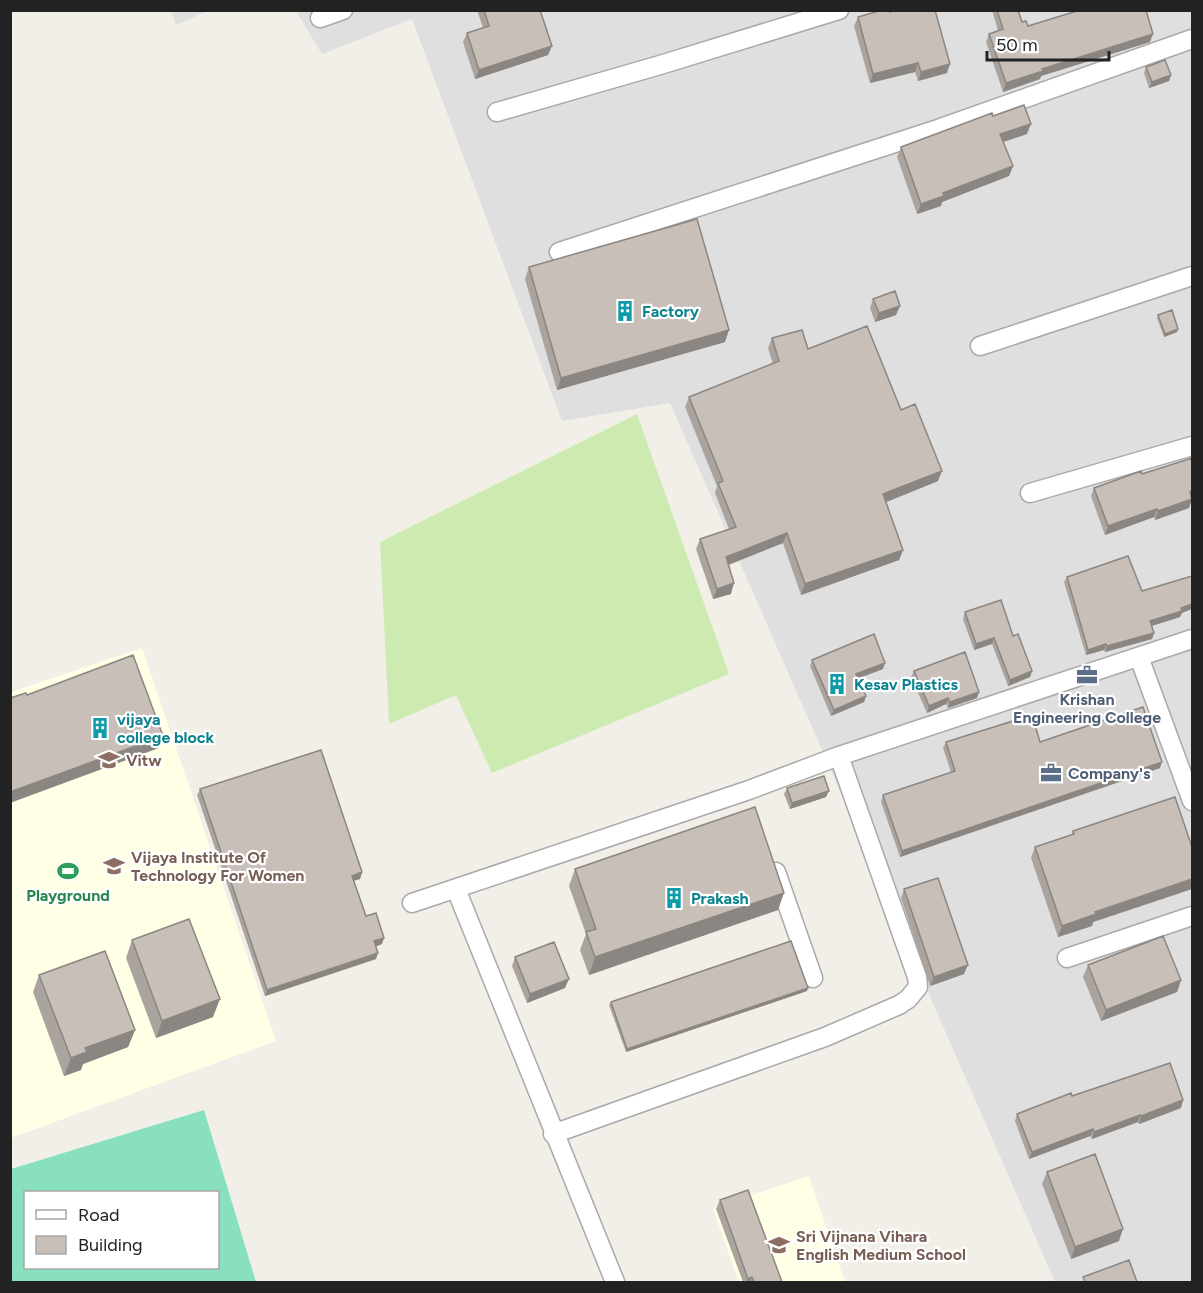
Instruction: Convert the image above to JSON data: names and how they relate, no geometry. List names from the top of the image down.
{
  "places": {
    "building": [
      "Factory",
      "Kesav Plastics",
      "vijaya college block",
      "Prakash"
    ],
    "office": ["Krishan Engineering College", "Company's"],
    "school or university": ["Vitw", "Vijaya Institute Of Technology For Women", "Sri Vijnana Vihara English Medium School"],
    "sports": ["Playground"]
  },
  "legend": ["Road", "Building"],
  "scale_bar": "50 m"
}
